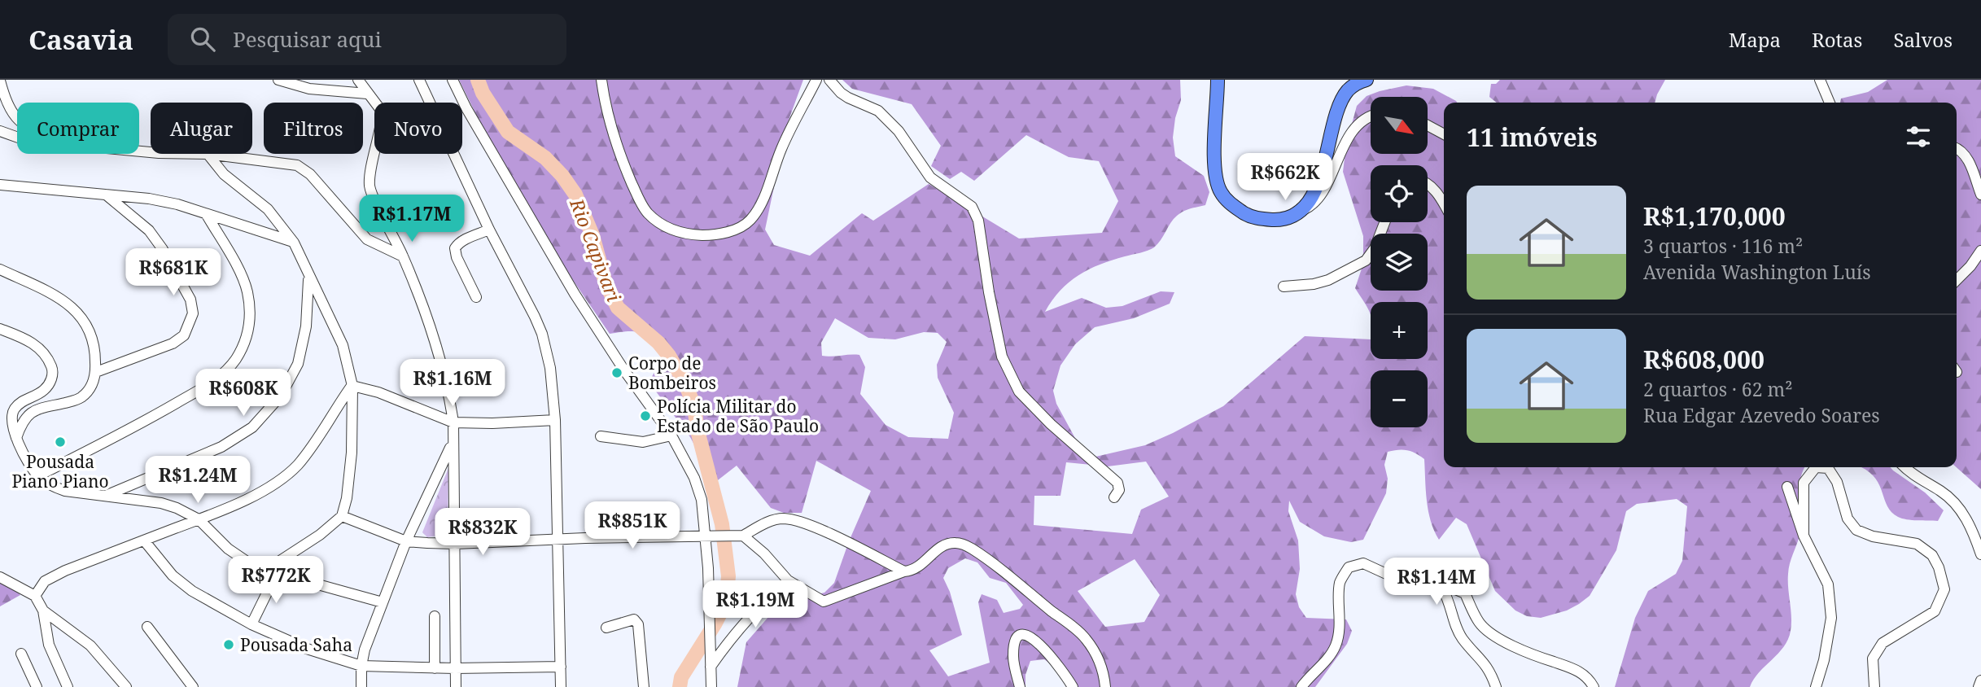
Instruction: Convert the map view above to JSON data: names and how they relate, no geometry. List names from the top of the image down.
{
  "water": ["Rio Capivari"],
  "places": [
    "Corpo de Bombeiros",
    "Polícia Militar do Estado de São Paulo",
    "Pousada Piano Piano",
    "Pousada Saha"
  ],
  "north": "bottom right",
  "page": {
    "header": "Casavia",
    "search": "Pesquisar aqui",
    "nav": ["Mapa", "Rotas", "Salvos"],
    "map_buttons": ["+", "−"],
    "chip": [
      "Comprar",
      "Alugar",
      "Filtros",
      "Novo"
    ],
    "heading": "11 imóveis",
    "price": [
      "R$662K",
      "R$1.17M",
      "R$681K",
      "R$1.16M",
      "R$608K",
      "R$1.24M",
      "R$851K",
      "R$832K",
      "R$772K",
      "R$1.14M",
      "R$1.19M"
    ],
    "list": [
      {
        "name": "R$1,170,000",
        "note": "3 quartos · 116 m² · Avenida Washington Luís"
      },
      {
        "name": "R$608,000",
        "note": "2 quartos · 62 m² · Rua Edgar Azevedo Soares"
      }
    ]
  }
}
